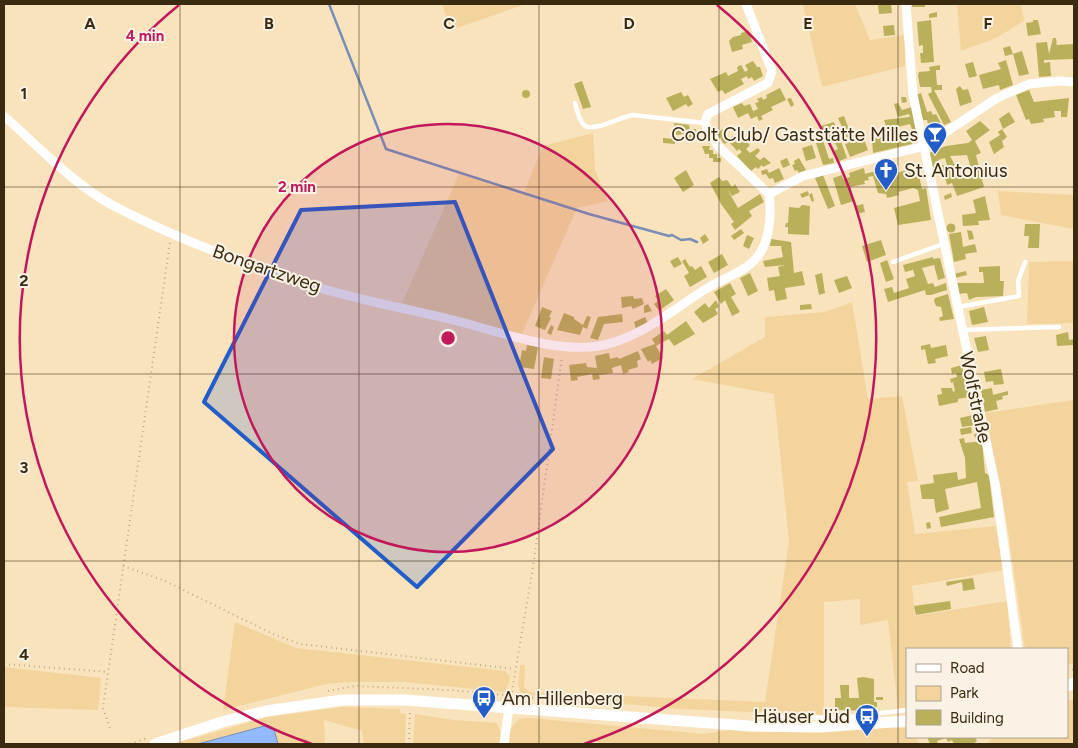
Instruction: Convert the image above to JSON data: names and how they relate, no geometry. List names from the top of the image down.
{
  "streets": {
    "street": ["Bongartzweg", "Wolfstraße"]
  },
  "places": {
    "bar": ["Coolt Club/ Gaststätte Milles"],
    "church": ["St. Antonius"],
    "bus stop": ["Am Hillenberg", "Häuser Jüd"]
  },
  "legend": ["Road", "Park", "Building"],
  "grid": {
    "columns": [
      "A",
      "B",
      "C",
      "D",
      "E",
      "F"
    ],
    "rows": [
      "1",
      "2",
      "3",
      "4"
    ]
  },
  "rings": ["4 min", "2 min"]
}
